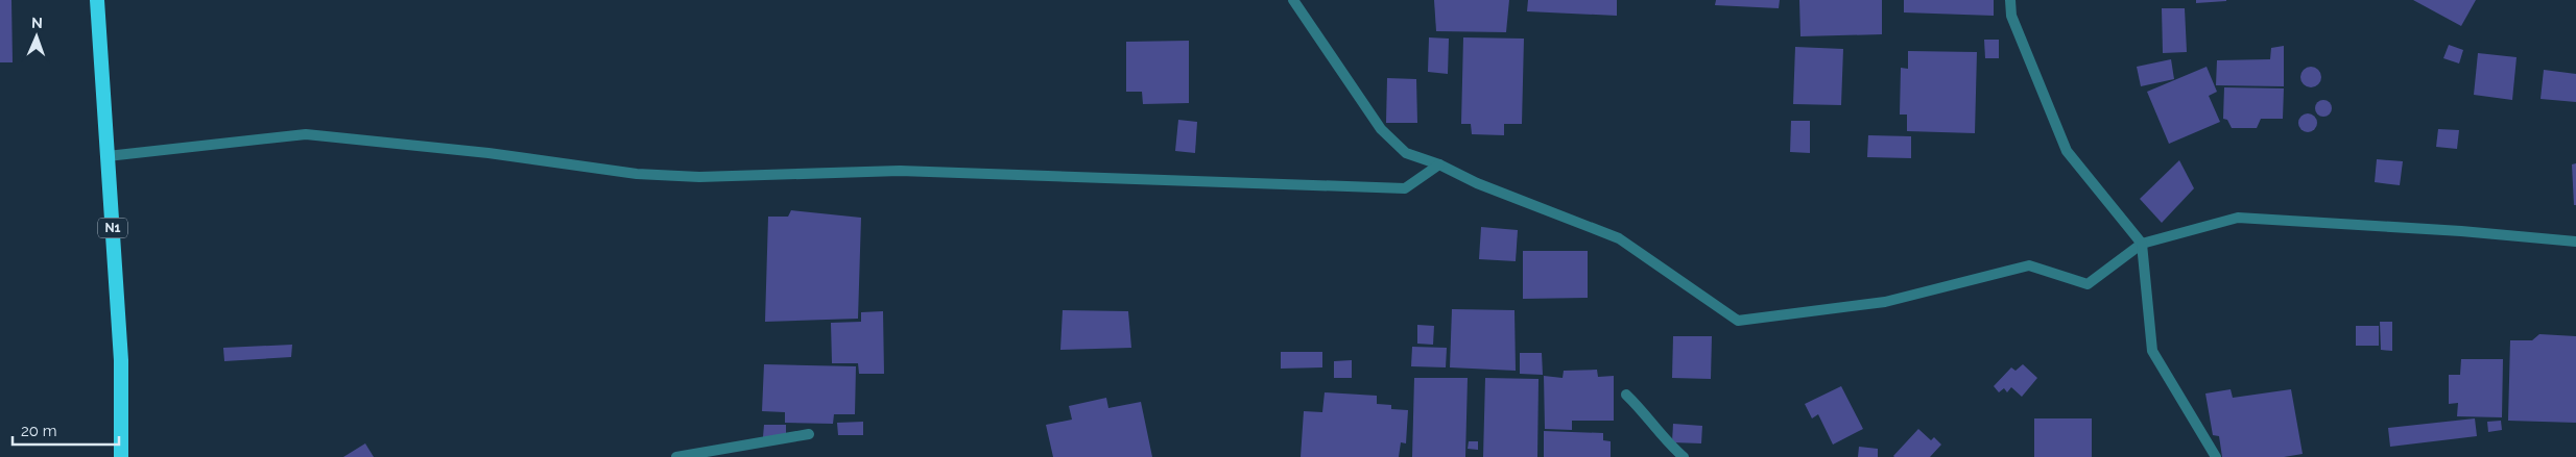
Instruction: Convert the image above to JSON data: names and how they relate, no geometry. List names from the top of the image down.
{
  "streets": {
    "highway": ["N1"]
  },
  "scale_bar": "20 m",
  "north": "top"
}
